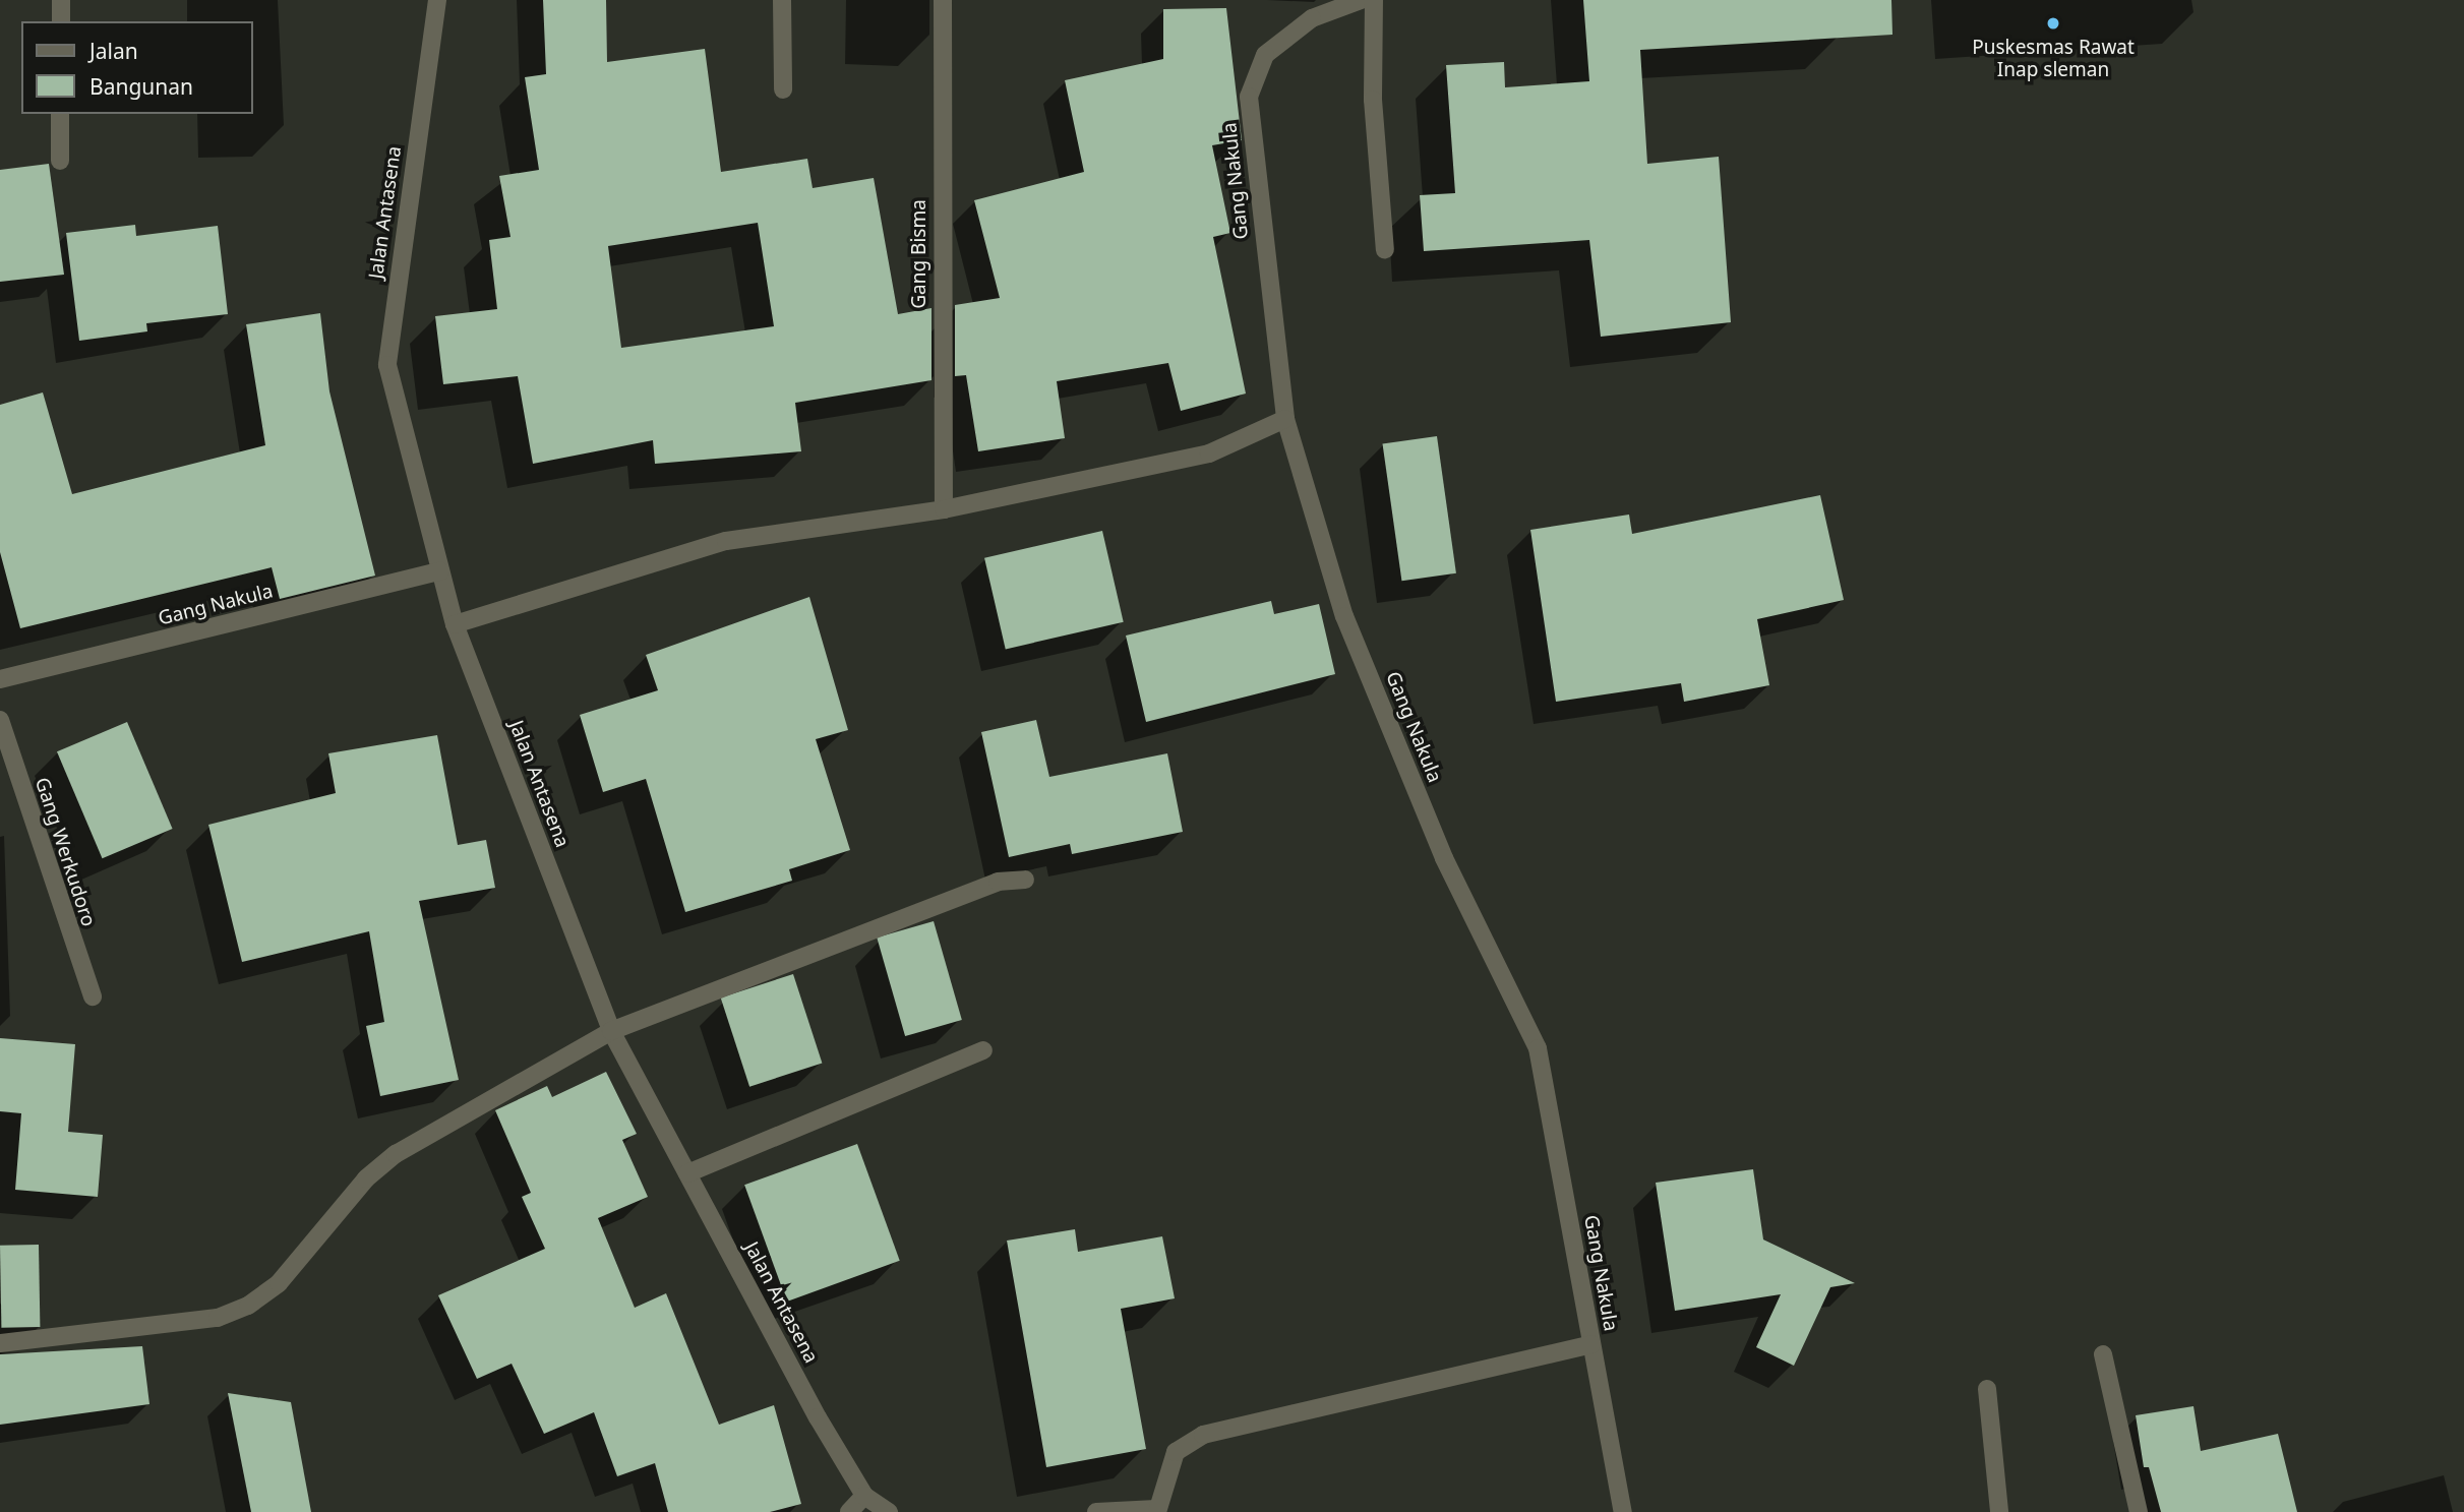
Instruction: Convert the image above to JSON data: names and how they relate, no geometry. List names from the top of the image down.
{
  "streets": {
    "street": [
      "Gang Nakula",
      "Jalan Antasena",
      "Gang Bisma",
      "Gang Werkudoro"
    ]
  },
  "crossings": [
    ["Gang Nakula", "Jalan Antasena"]
  ],
  "places": ["Puskesmas Rawat Inap sleman"],
  "legend": ["Jalan", "Bangunan"]
}
